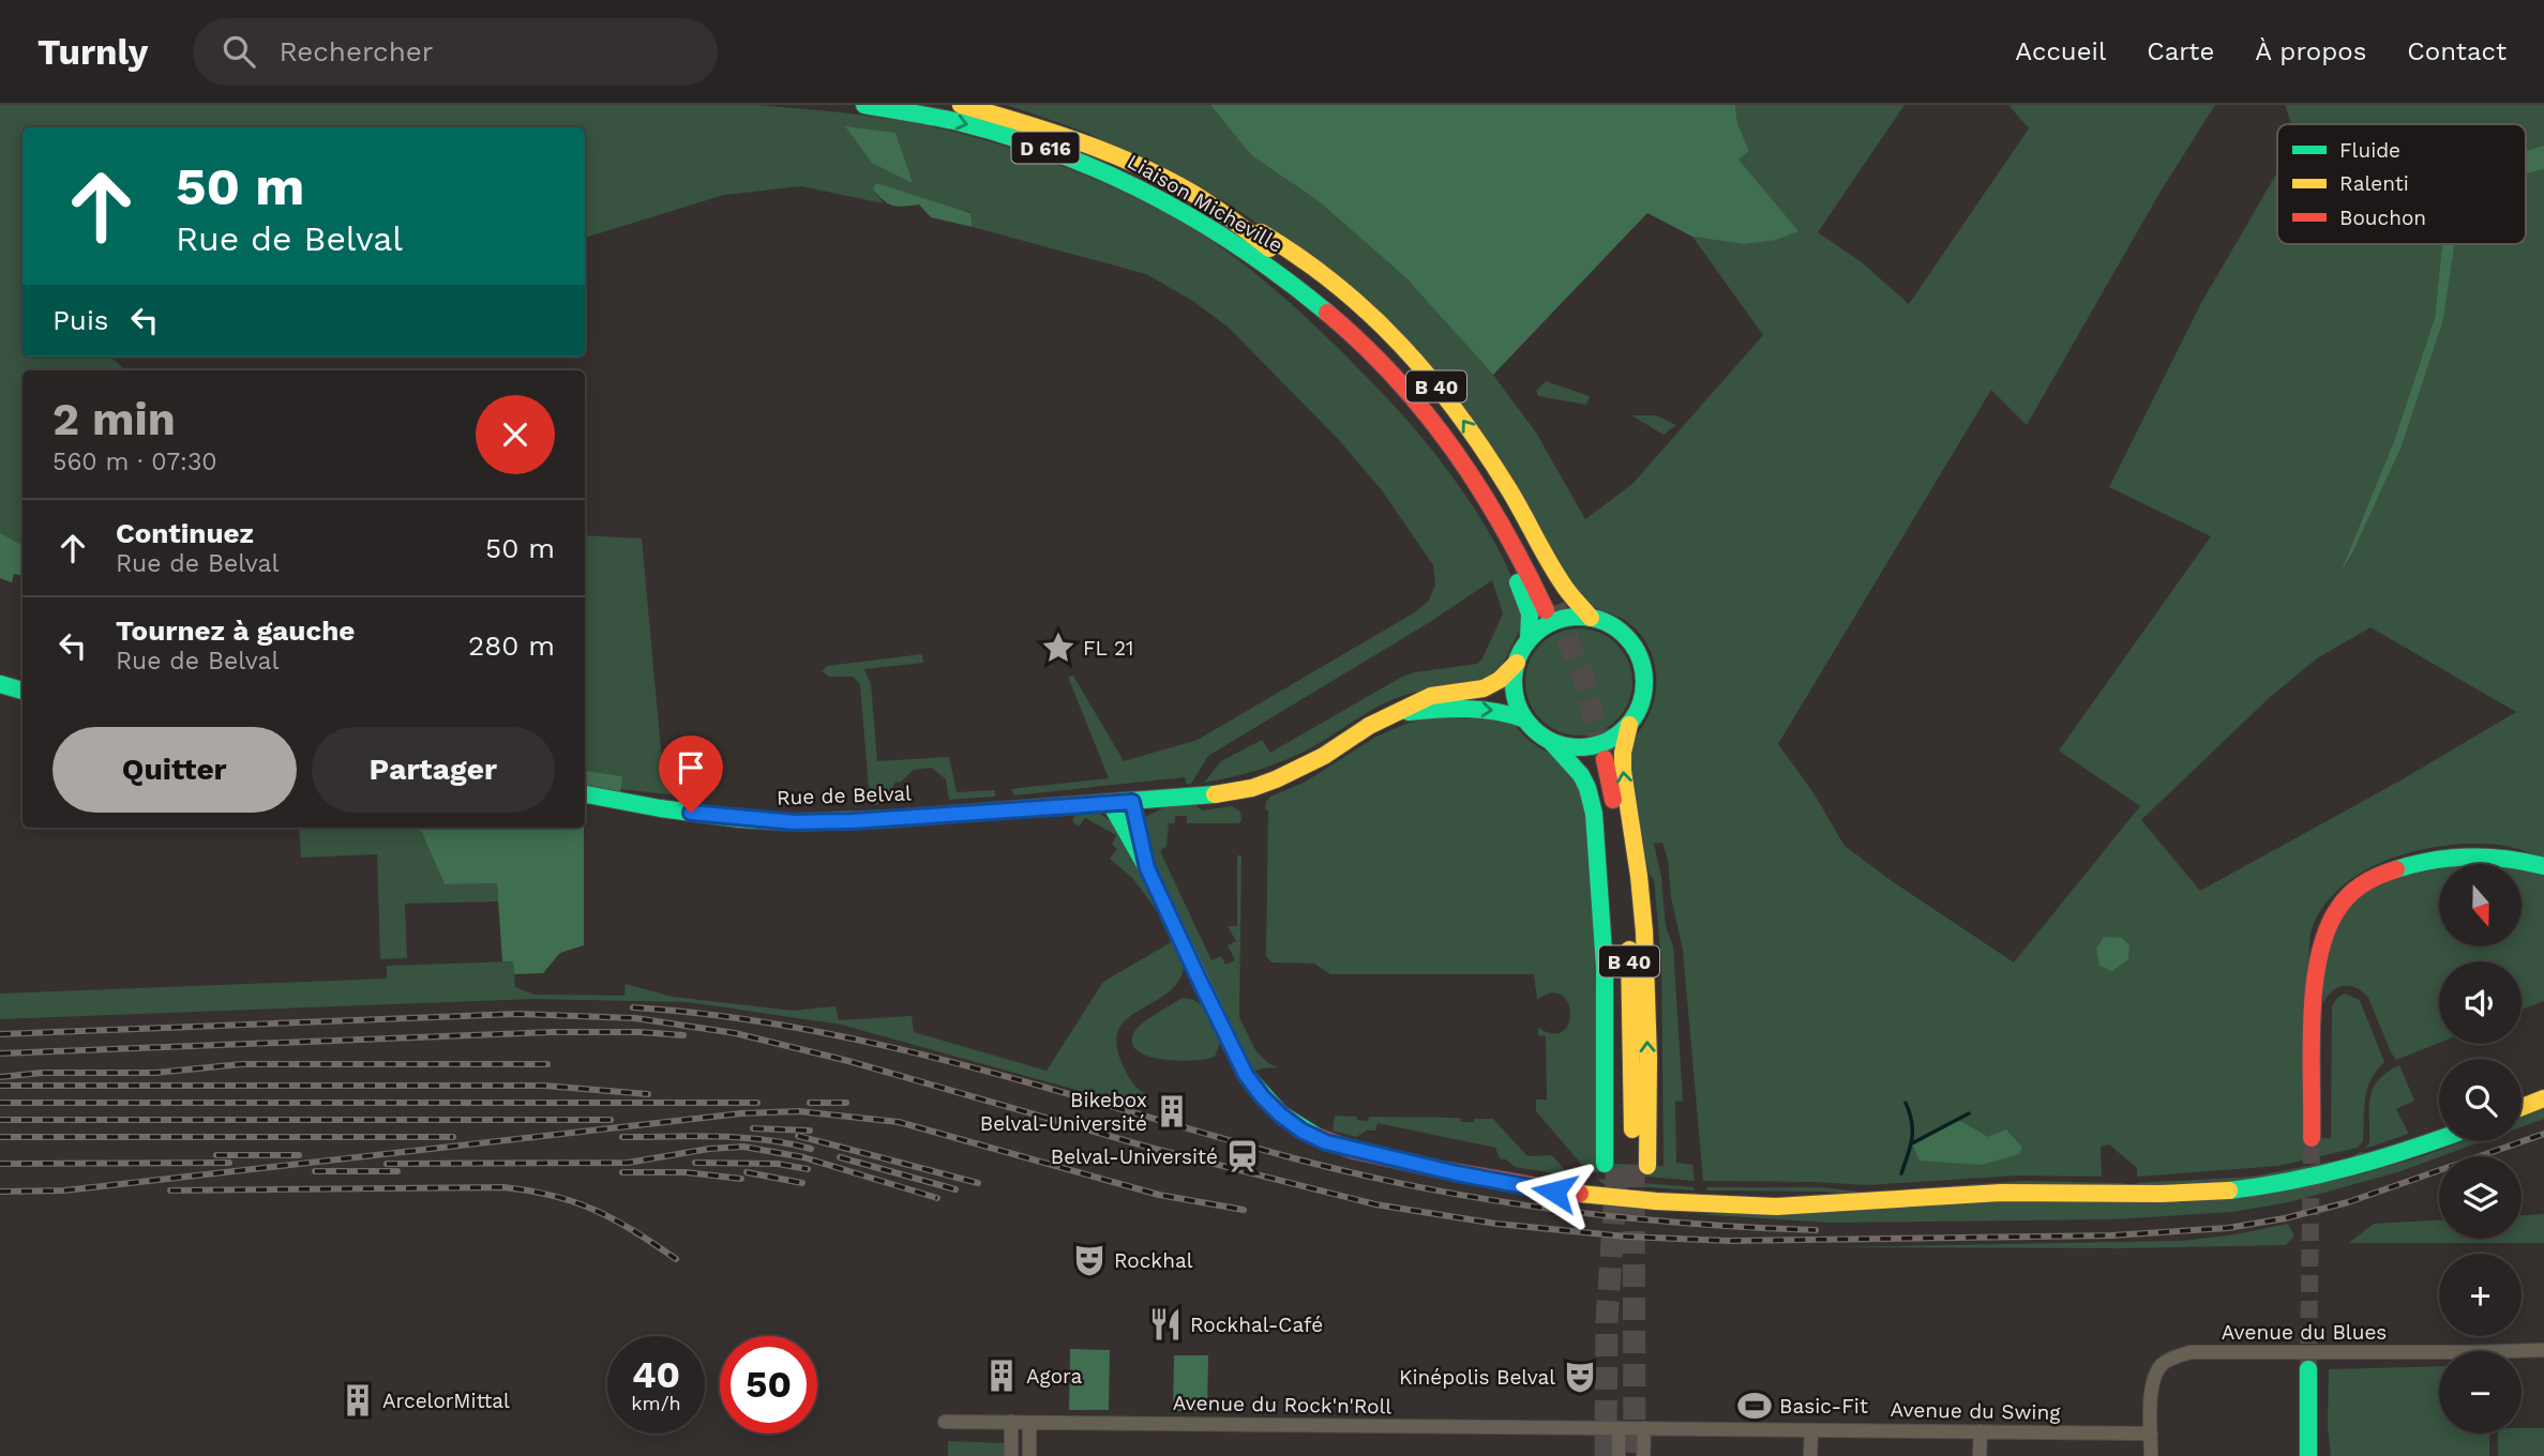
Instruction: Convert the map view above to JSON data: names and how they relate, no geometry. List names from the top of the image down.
{
  "streets": {
    "main road": [
      "D 616",
      "Liaison Micheville",
      "B 40",
      "Rue de Belval"
    ],
    "street": ["Avenue du Blues", "Avenue du Rock'n'Roll", "Avenue du Swing"]
  },
  "crossings": [
    ["Liaison Micheville", "B 40"],
    ["B 40", "Rue de Belval"],
    ["Avenue du Blues", "Avenue du Swing"],
    ["Avenue du Rock'n'Roll", "Avenue du Swing"]
  ],
  "places": {
    "place": ["FL 21"],
    "building": ["Bikebox Belval-Université", "Agora", "ArcelorMittal"],
    "station": ["Belval-Université"],
    "theatre": ["Rockhal", "Kinépolis Belval"],
    "restaurant": ["Rockhal-Café"],
    "sports": ["Basic-Fit"]
  },
  "legend": ["Fluide", "Ralenti", "Bouchon"],
  "north": "bottom",
  "page": {
    "header": "Turnly",
    "search": "Rechercher",
    "nav": [
      "Accueil",
      "Carte",
      "À propos",
      "Contact"
    ],
    "turn": ["50 m", "Rue de Belval"],
    "then": "Puis",
    "heading": ["2 min", "560 m · 07:30"],
    "list": [
      {
        "name": "Continuez",
        "note": "Rue de Belval",
        "value": "50 m"
      },
      {
        "name": "Tournez à gauche",
        "note": "Rue de Belval",
        "value": "280 m"
      }
    ],
    "buttons": ["Quitter", "Partager"],
    "map_buttons": ["+", "−"],
    "speed": "40 km/h",
    "limit": "50"
  }
}
